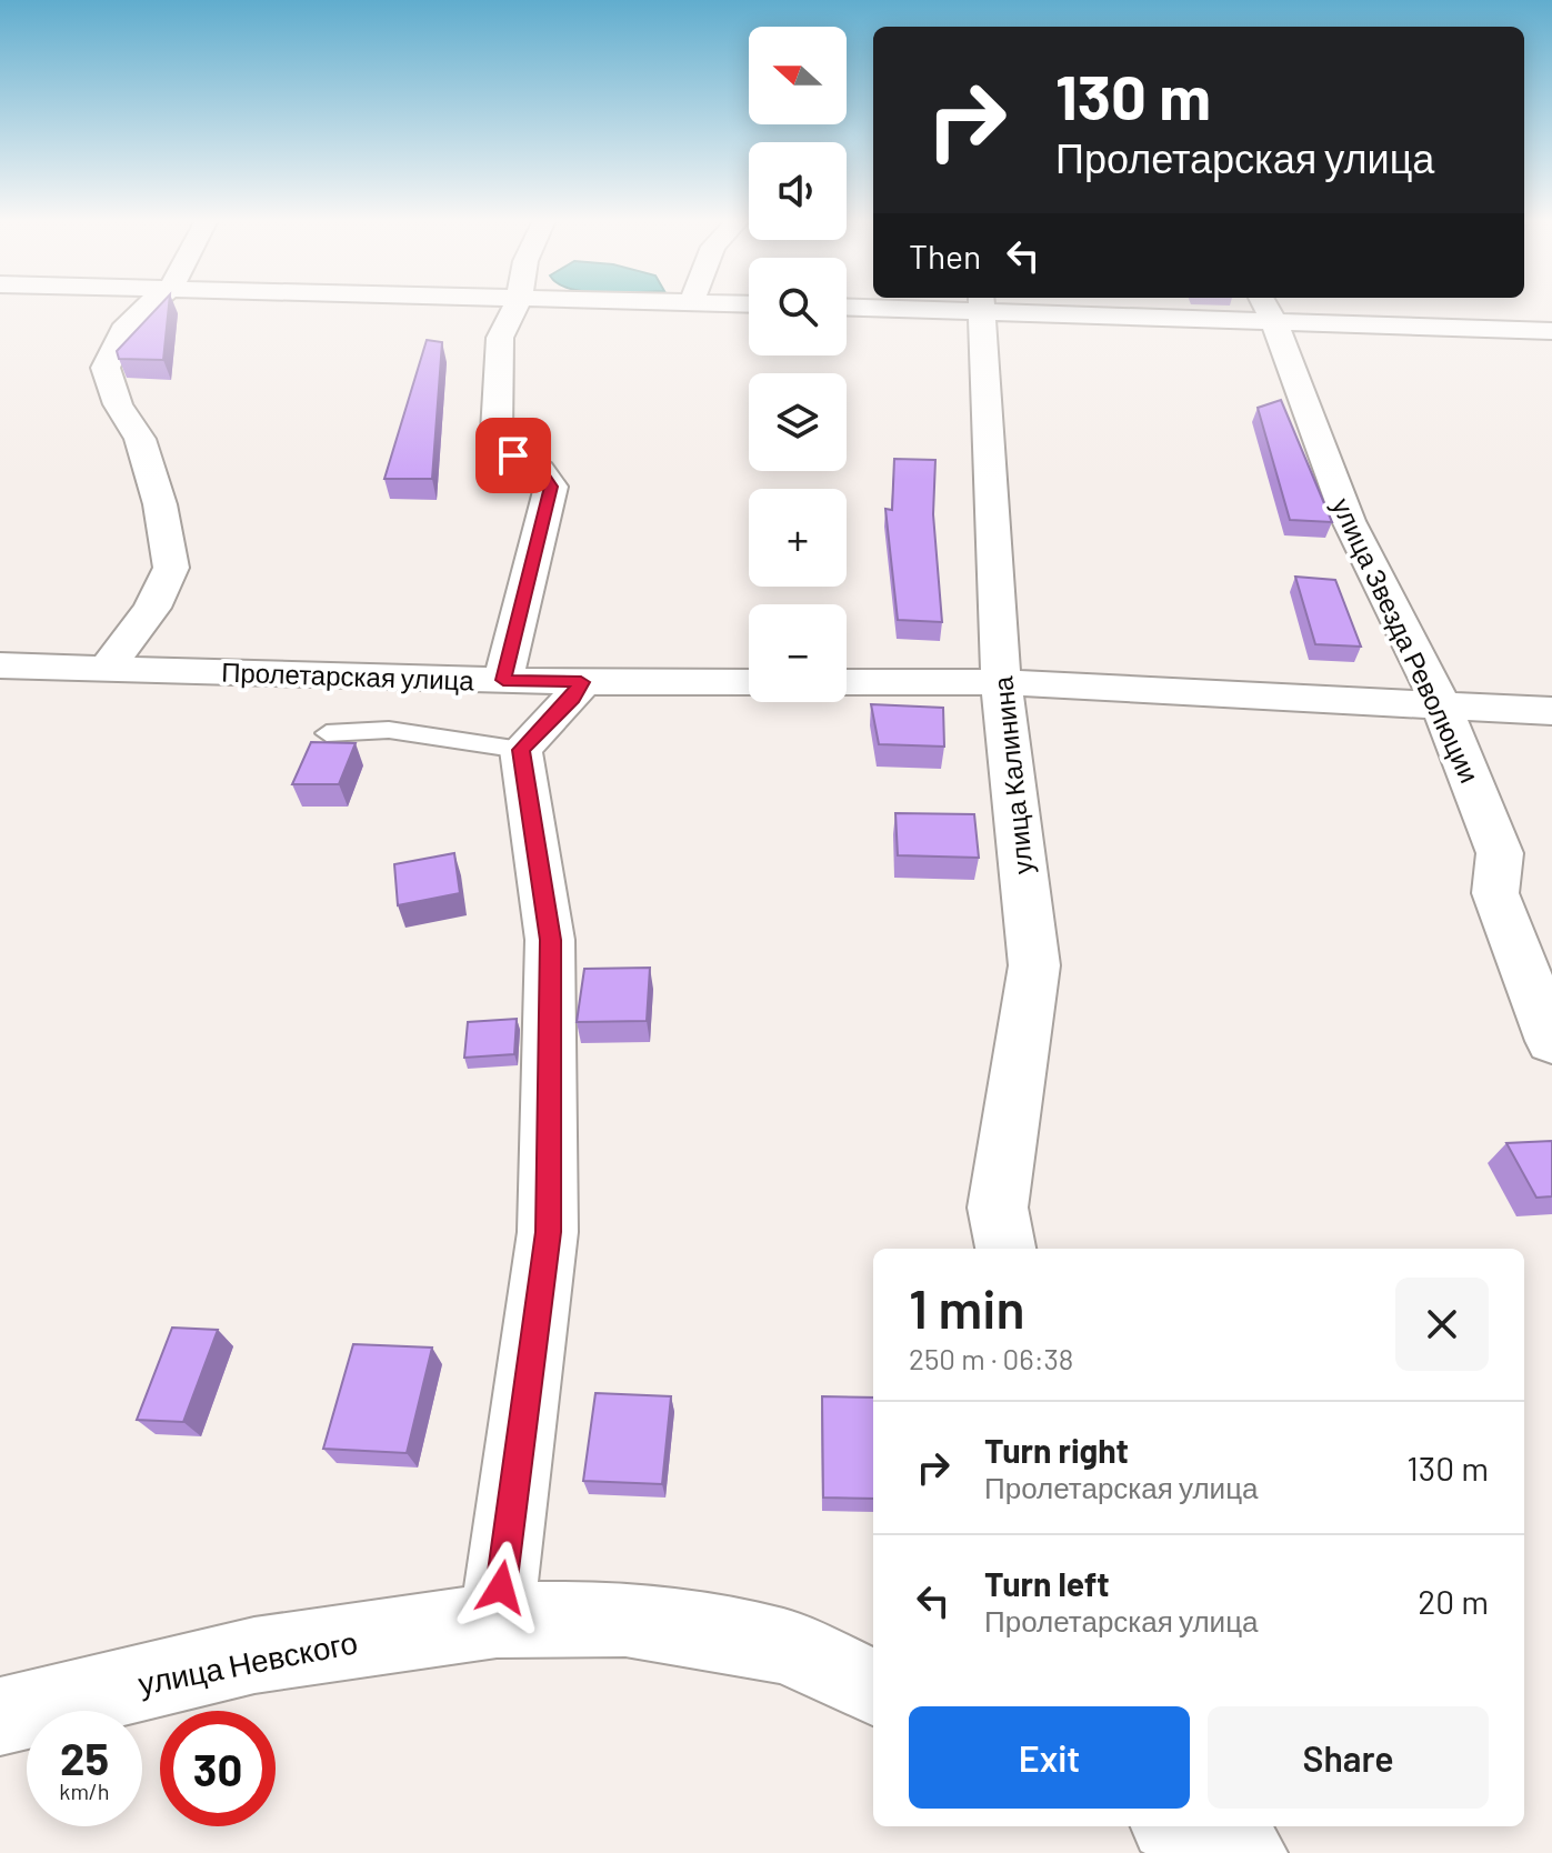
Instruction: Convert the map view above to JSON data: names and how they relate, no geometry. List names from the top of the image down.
{
  "streets": {
    "street": [
      "улица Звезда Революции",
      "Пролетарская улица",
      "улица Калинина",
      "улица Невского"
    ]
  },
  "north": "left",
  "page": {
    "map_buttons": ["+", "−"],
    "turn": ["130 m", "Пролетарская улица"],
    "then": "Then",
    "heading": ["1 min", "250 m · 06:38"],
    "list": [
      {
        "name": "Turn right",
        "note": "Пролетарская улица",
        "value": "130 m"
      },
      {
        "name": "Turn left",
        "note": "Пролетарская улица",
        "value": "20 m"
      }
    ],
    "buttons": ["Exit", "Share"],
    "speed": "25 km/h",
    "limit": "30"
  }
}
